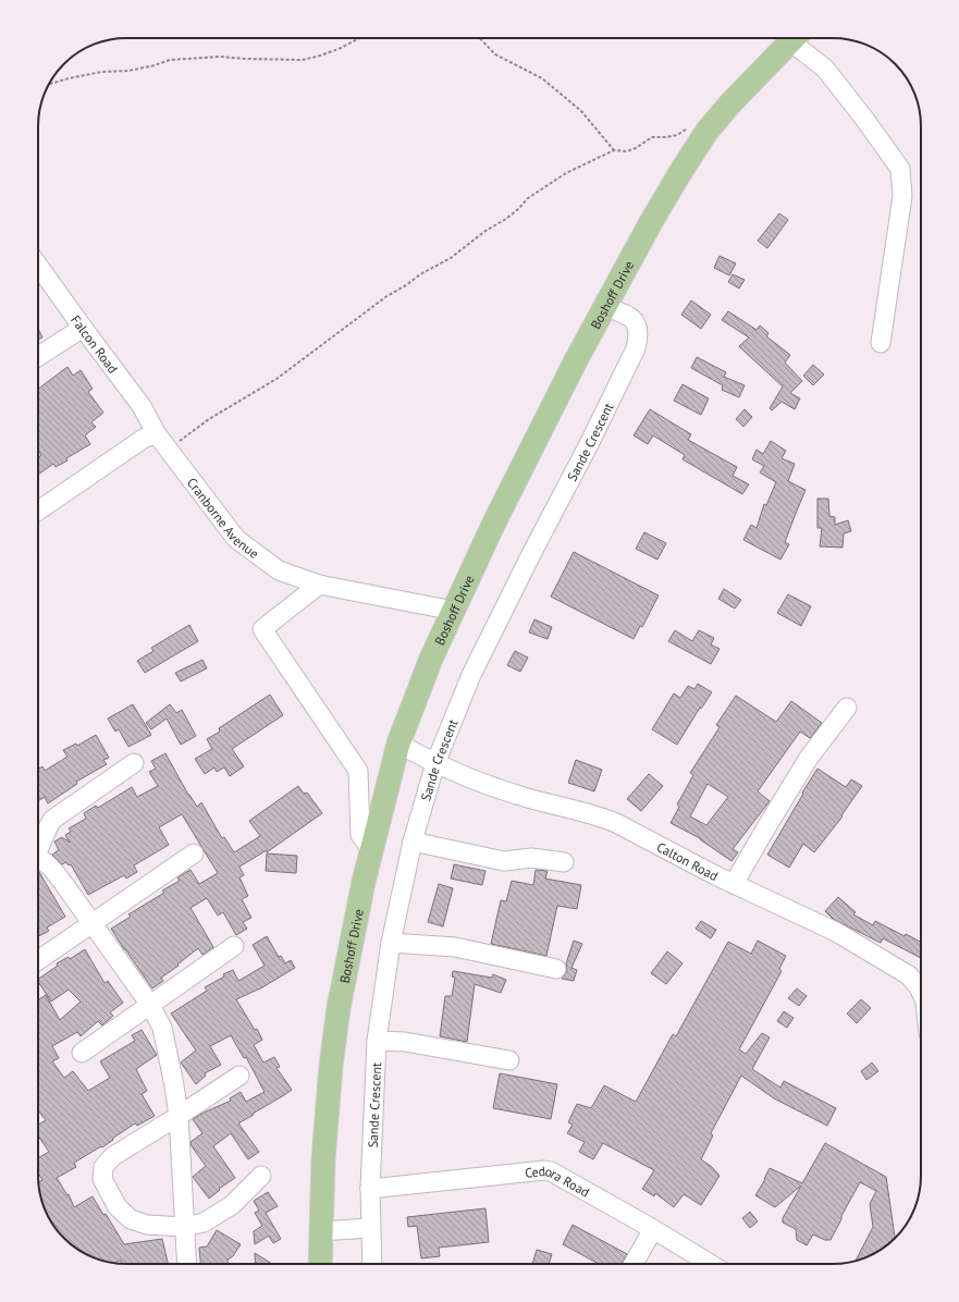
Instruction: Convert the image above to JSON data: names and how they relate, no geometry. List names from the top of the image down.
{
  "streets": {
    "main road": ["Boshoff Drive"],
    "street": [
      "Falcon Road",
      "Sande Crescent",
      "Cranborne Avenue",
      "Calton Road",
      "Cedora Road"
    ]
  },
  "crossings": [
    ["Boshoff Drive", "Sande Crescent"],
    ["Boshoff Drive", "Cranborne Avenue"],
    ["Boshoff Drive", "Calton Road"],
    ["Falcon Road", "Cranborne Avenue"],
    ["Sande Crescent", "Calton Road"],
    ["Sande Crescent", "Cedora Road"]
  ]
}
